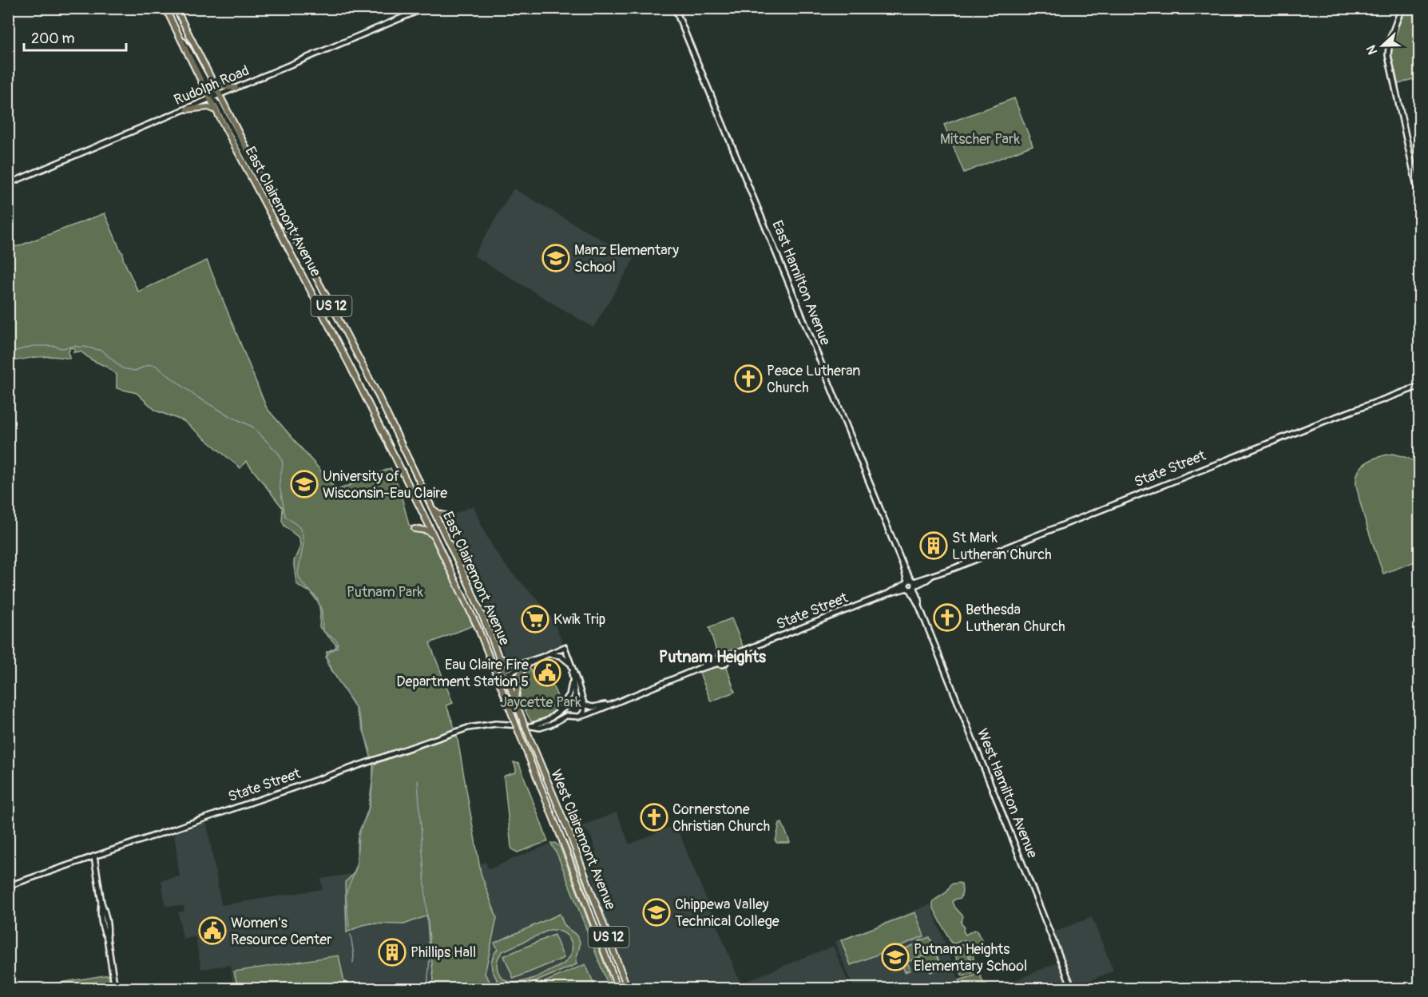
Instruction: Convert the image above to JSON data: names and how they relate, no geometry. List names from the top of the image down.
{
  "streets": {
    "main road": [
      "Rudolph Road",
      "East Clairemont Avenue",
      "East Hamilton Avenue",
      "US 12",
      "State Street",
      "West Hamilton Avenue",
      "West Clairemont Avenue"
    ]
  },
  "crossings": [
    ["Rudolph Road", "East Clairemont Avenue"],
    ["East Clairemont Avenue", "West Clairemont Avenue"],
    ["East Hamilton Avenue", "State Street"],
    ["East Hamilton Avenue", "West Hamilton Avenue"],
    ["State Street", "West Hamilton Avenue"]
  ],
  "districts": ["Putnam Heights"],
  "parks": ["Mitscher Park", "Putnam Park", "Jaycette Park"],
  "places": {
    "school or university": [
      "Manz Elementary School",
      "University of Wisconsin-Eau Claire",
      "Chippewa Valley Technical College",
      "Putnam Heights Elementary School"
    ],
    "church": ["Peace Lutheran Church", "Bethesda Lutheran Church", "Cornerstone Christian Church"],
    "building": ["St Mark Lutheran Church", "Phillips Hall"],
    "supermarket": ["Kwik Trip"],
    "public building": ["Eau Claire Fire Department Station 5", "Women's Resource Center"]
  },
  "scale_bar": "200 m",
  "north": "left"
}
